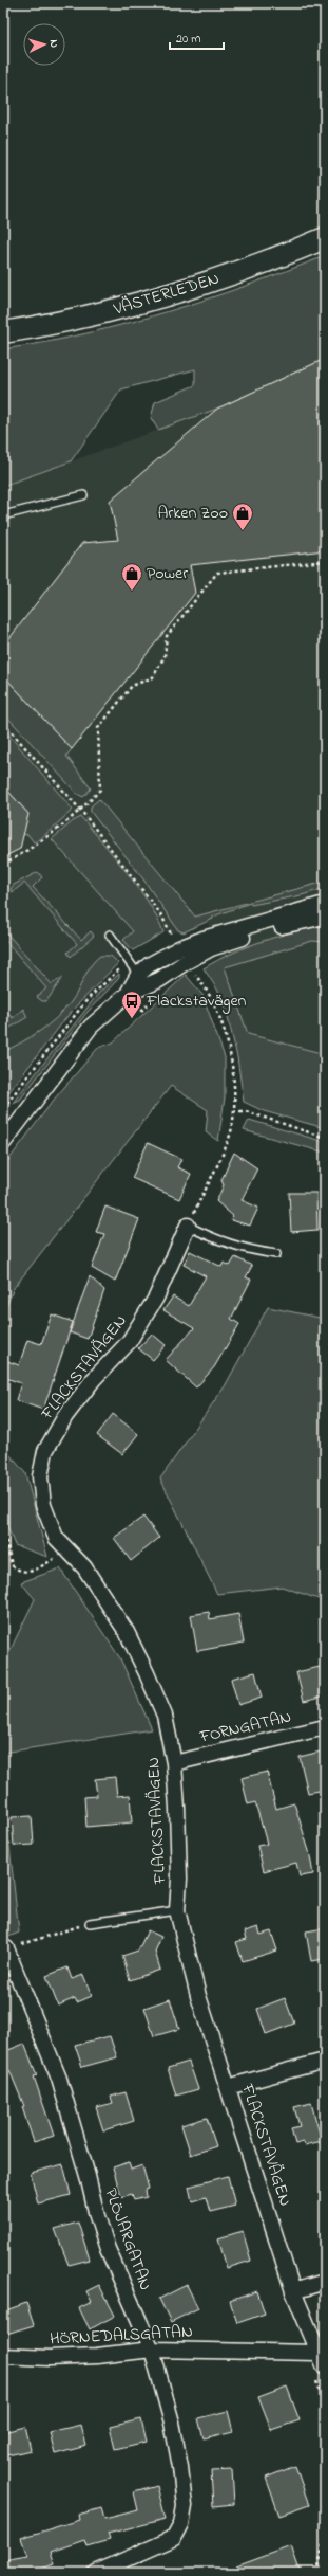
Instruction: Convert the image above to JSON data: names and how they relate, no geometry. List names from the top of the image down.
{
  "streets": {
    "main road": ["VÄSTERLEDEN"],
    "street": [
      "FLACKSTAVÄGEN",
      "FORNGATAN",
      "PLÖJARGATAN",
      "HÖRNEDALSGATAN"
    ]
  },
  "crossings": [
    ["FLACKSTAVÄGEN", "FORNGATAN"],
    ["FLACKSTAVÄGEN", "HÖRNEDALSGATAN"],
    ["PLÖJARGATAN", "HÖRNEDALSGATAN"]
  ],
  "places": {
    "shop": ["Arken Zoo", "Power"],
    "bus stop": ["Flackstavägen"]
  },
  "scale_bar": "20 m",
  "north": "right"
}
